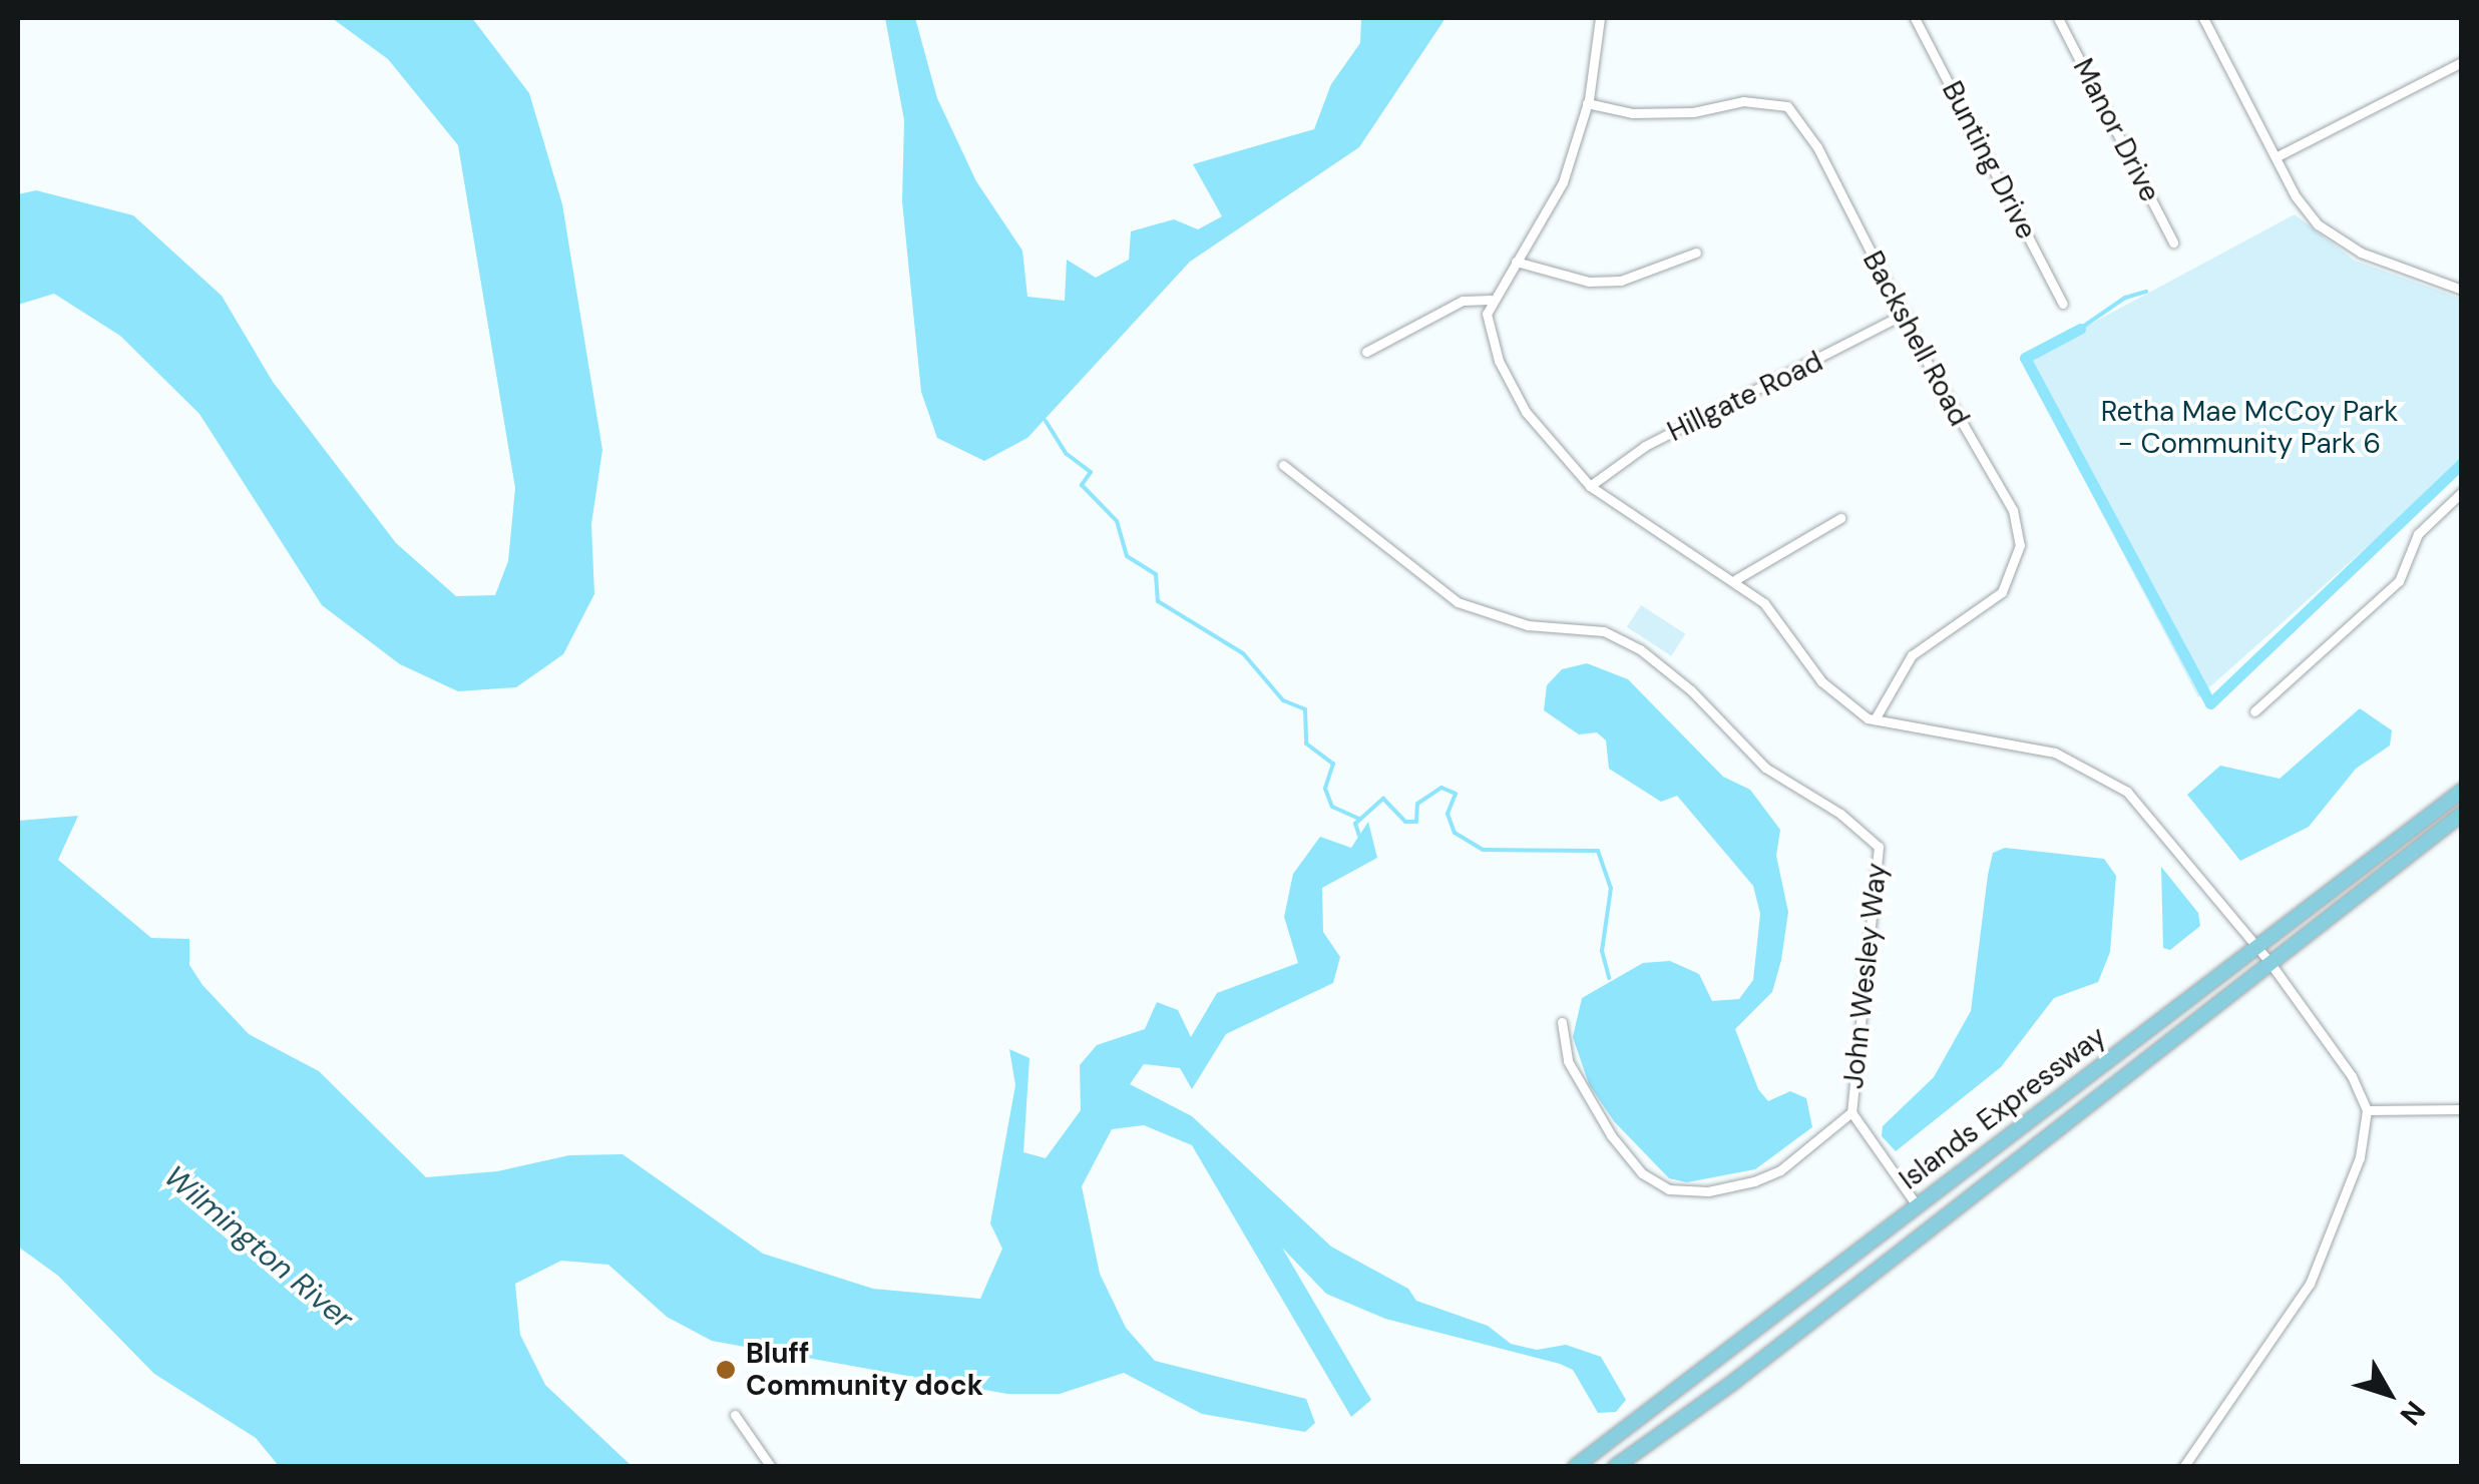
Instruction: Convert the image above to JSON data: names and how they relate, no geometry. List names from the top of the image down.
{
  "streets": {
    "main road": ["Islands Expressway"],
    "street": [
      "Manor Drive",
      "Bunting Drive",
      "Backshell Road",
      "Hillgate Road",
      "John Wesley Way"
    ]
  },
  "crossings": [
    ["Backshell Road", "Hillgate Road"],
    ["John Wesley Way", "Islands Expressway"]
  ],
  "water": ["Wilmington River"],
  "parks": ["Retha Mae McCoy Park - Community Park 6"],
  "places": ["Bluff Community dock"],
  "north": "bottom right"
}
